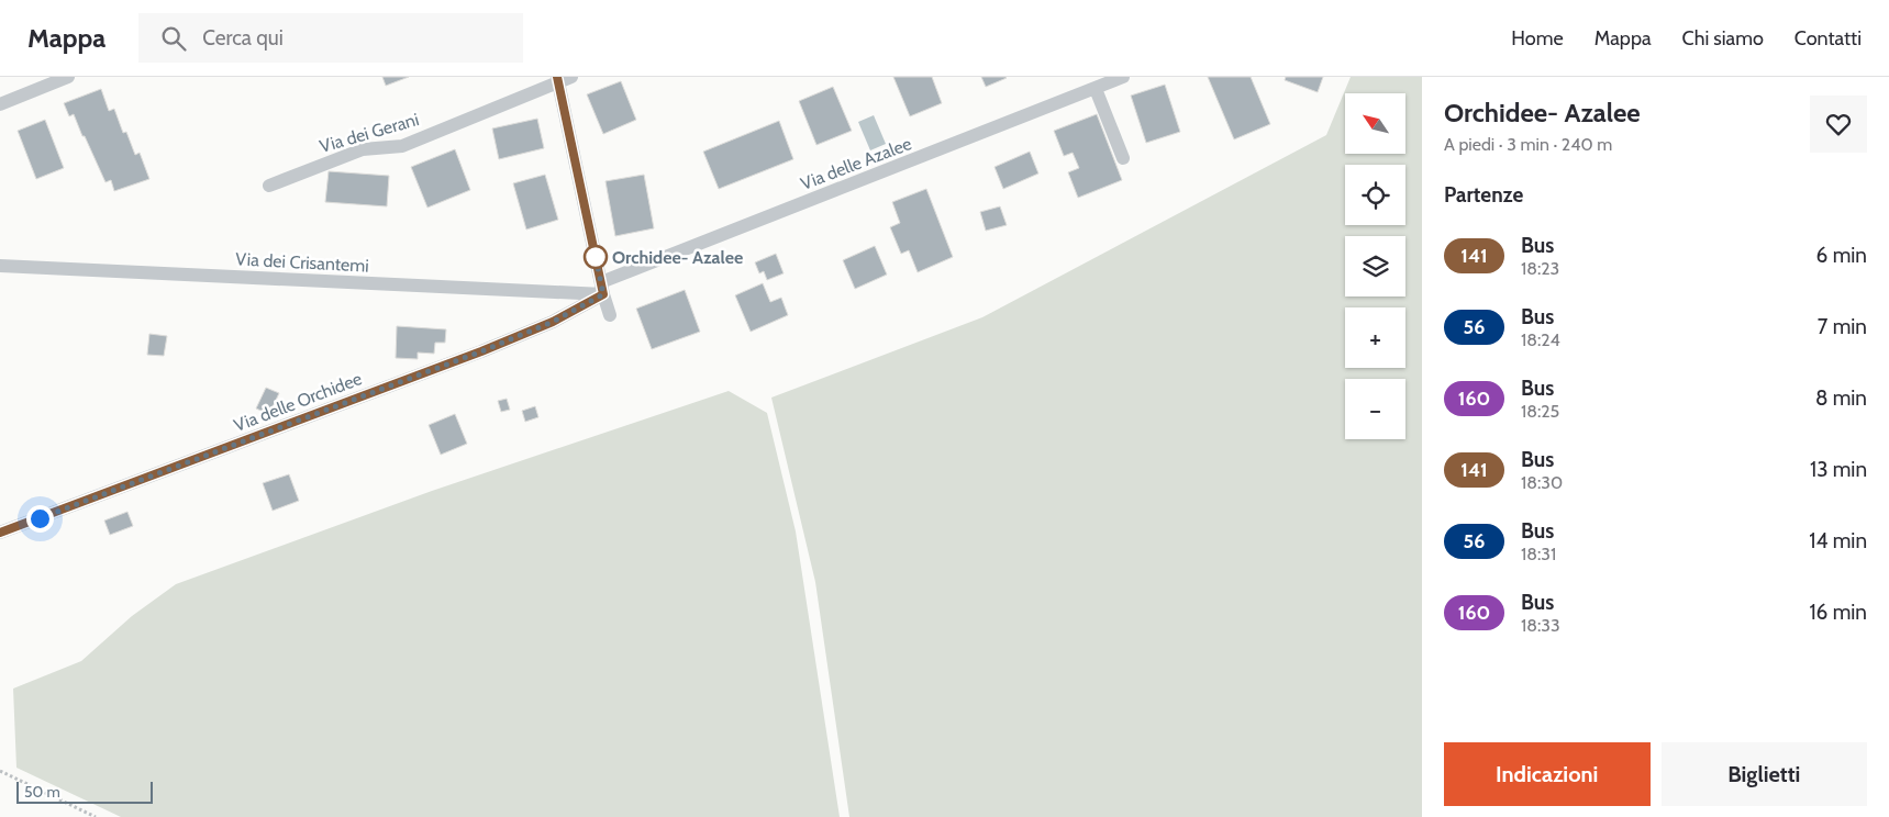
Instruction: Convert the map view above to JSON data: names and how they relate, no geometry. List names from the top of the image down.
{
  "streets": {
    "street": [
      "Via dei Gerani",
      "Via delle Azalee",
      "Via dei Crisantemi",
      "Via delle Orchidee"
    ]
  },
  "crossings": [
    ["Via delle Azalee", "Via dei Crisantemi"],
    ["Via delle Azalee", "Via delle Orchidee"],
    ["Via dei Crisantemi", "Via delle Orchidee"]
  ],
  "places": ["Orchidee- Azalee"],
  "lines": ["bus line 141"],
  "scale_bar": "50 m",
  "north": "top left",
  "page": {
    "header": "Mappa",
    "search": "Cerca qui",
    "nav": [
      "Home",
      "Mappa",
      "Chi siamo",
      "Contatti"
    ],
    "heading": [
      ["Orchidee- Azalee", "A piedi · 3 min · 240 m"],
      "Partenze"
    ],
    "map_buttons": ["+", "−"],
    "list": [
      {
        "mark": "141",
        "name": "Bus",
        "note": "18:23",
        "value": "6 min"
      },
      {
        "mark": "56",
        "name": "Bus",
        "note": "18:24",
        "value": "7 min"
      },
      {
        "mark": "160",
        "name": "Bus",
        "note": "18:25",
        "value": "8 min"
      },
      {
        "mark": "141",
        "name": "Bus",
        "note": "18:30",
        "value": "13 min"
      },
      {
        "mark": "56",
        "name": "Bus",
        "note": "18:31",
        "value": "14 min"
      },
      {
        "mark": "160",
        "name": "Bus",
        "note": "18:33",
        "value": "16 min"
      }
    ],
    "buttons": ["Indicazioni", "Biglietti"],
    "scale": "50 m"
  }
}
